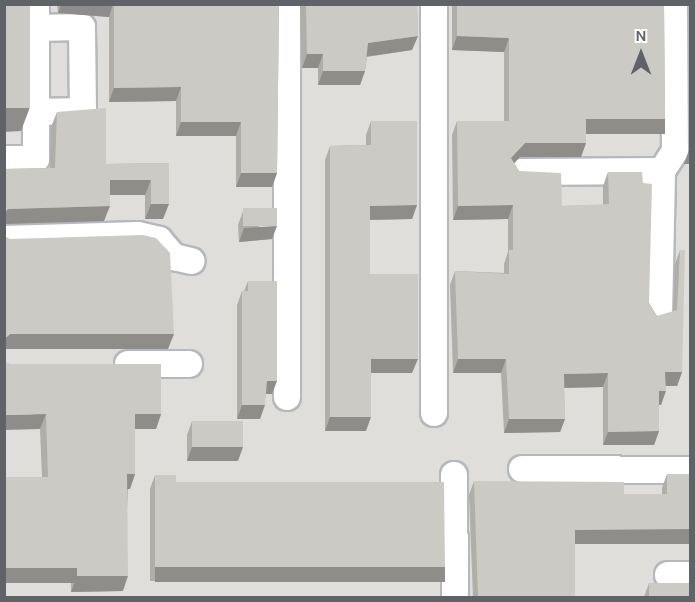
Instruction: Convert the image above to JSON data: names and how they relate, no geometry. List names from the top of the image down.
{
  "north": "top"
}
